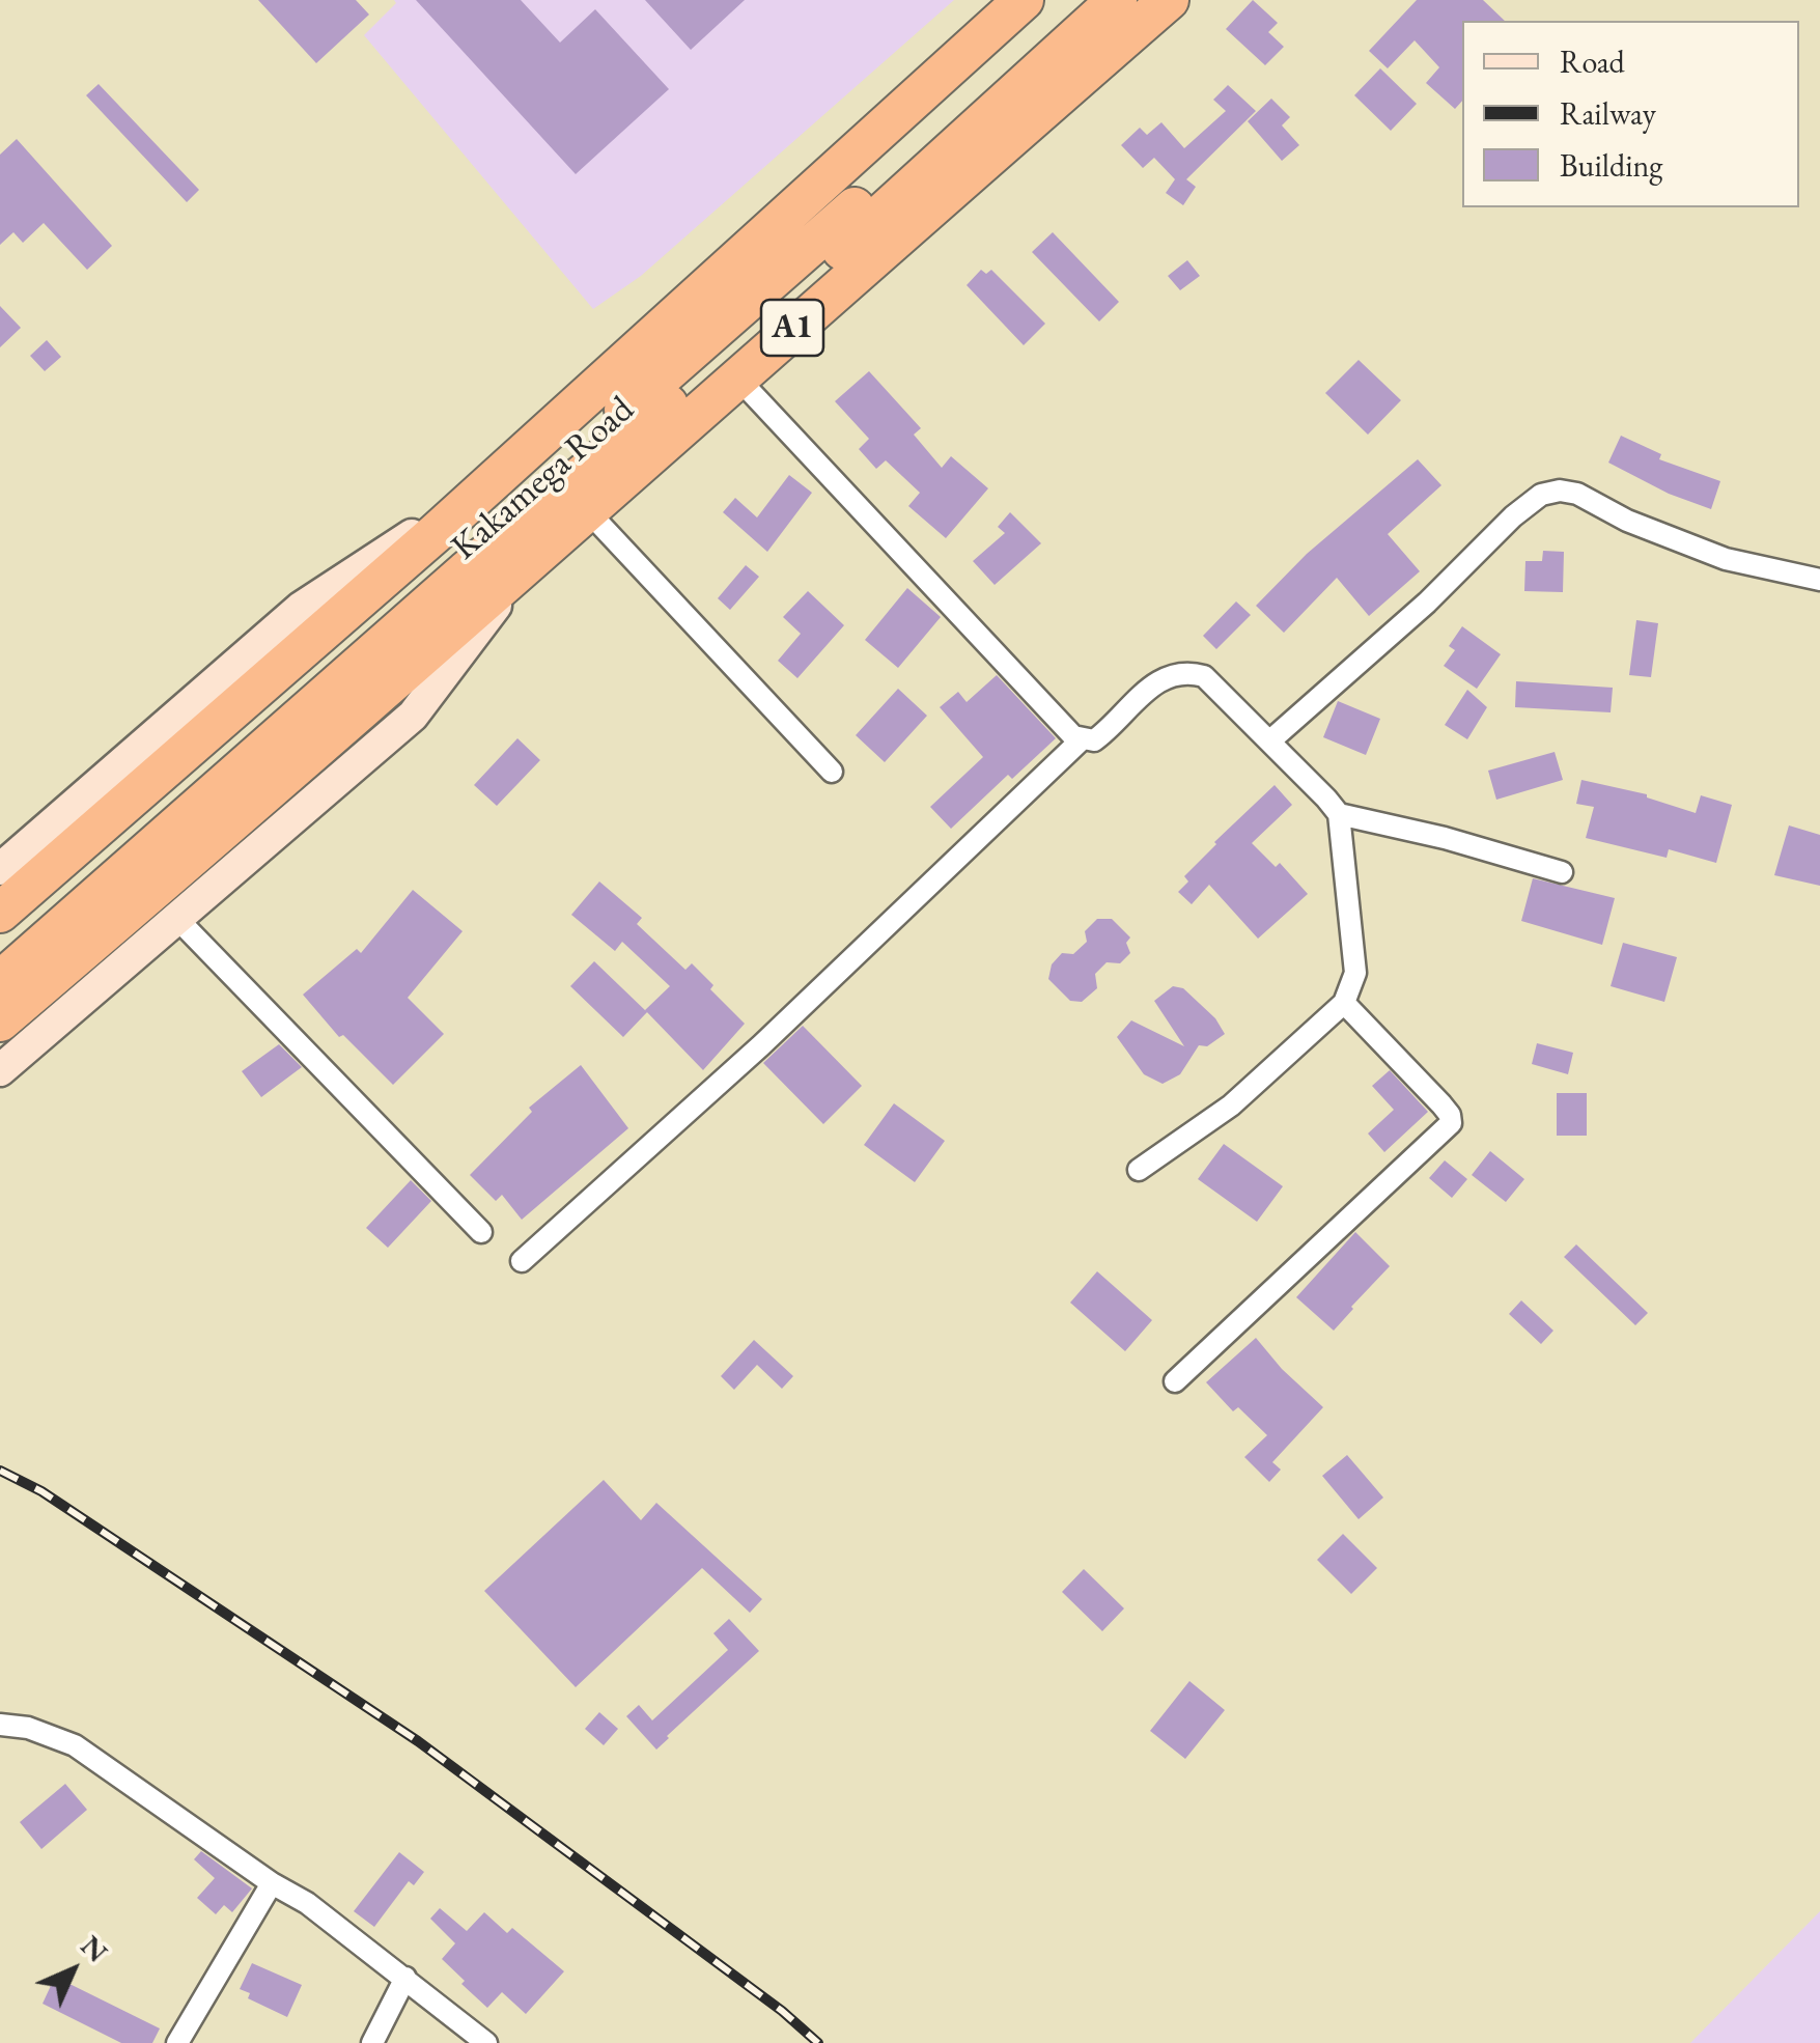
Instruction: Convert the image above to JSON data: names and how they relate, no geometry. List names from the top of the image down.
{
  "streets": {
    "highway": ["A1", "Kakamega Road"]
  },
  "legend": ["Road", "Railway", "Building"],
  "north": "top right"
}
